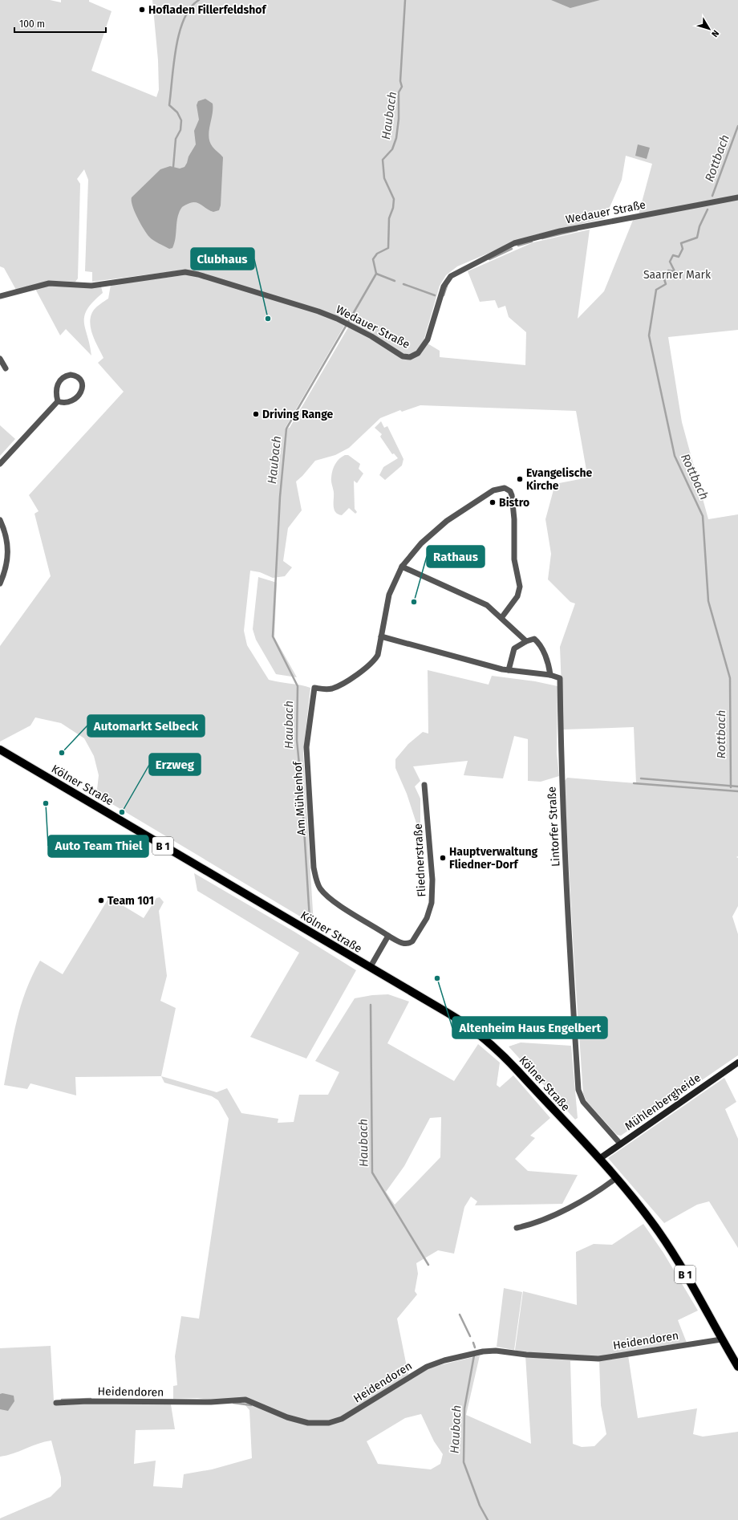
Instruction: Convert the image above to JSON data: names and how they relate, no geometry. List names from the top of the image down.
{
  "streets": {
    "main road": ["Kölner Straße", "B 1"],
    "street": [
      "Wedauer Straße",
      "Am Mühlenhof",
      "Lintorfer Straße",
      "Fliednerstraße",
      "Mühlenbergheide",
      "Heidendoren"
    ]
  },
  "crossings": [
    ["Kölner Straße", "Mühlenbergheide"],
    ["Kölner Straße", "Heidendoren"],
    ["Am Mühlenhof", "Fliednerstraße"],
    ["Lintorfer Straße", "Mühlenbergheide"]
  ],
  "water": ["Haubach", "Rottbach"],
  "parks": ["Saarner Mark"],
  "places": [
    "Hofladen Fillerfeldshof",
    "Clubhaus",
    "Driving Range",
    "Evangelische Kirche",
    "Bistro",
    "Rathaus",
    "Automarkt Selbeck",
    "Auto Team Thiel",
    "Erzweg",
    "Hauptverwaltung Fliedner-Dorf",
    "Team 101",
    "Altenheim Haus Engelbert"
  ],
  "scale_bar": "100 m",
  "north": "bottom right"
}
